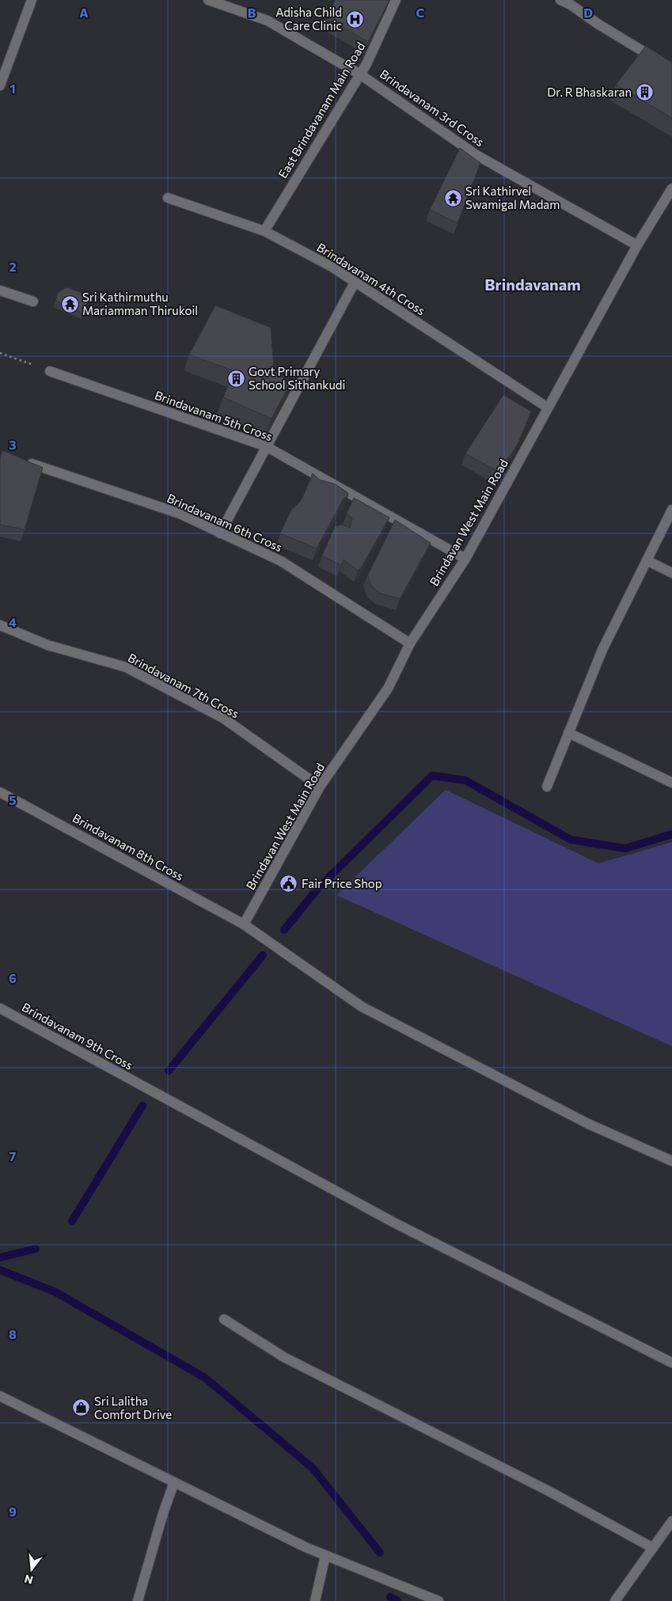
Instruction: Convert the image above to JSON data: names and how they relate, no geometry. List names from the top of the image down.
{
  "streets": {
    "street": [
      "Brindavanam 3rd Cross",
      "East Brindavanam Main Road",
      "Brindavanam 4th Cross",
      "Brindavanam 5th Cross",
      "Brindavanam 6th Cross",
      "Brindavan West Main Road",
      "Brindavanam 7th Cross",
      "Brindavanam 8th Cross",
      "Brindavanam 9th Cross"
    ]
  },
  "crossings": [
    ["Brindavanam 3rd Cross", "East Brindavanam Main Road"],
    ["Brindavanam 3rd Cross", "Brindavan West Main Road"],
    ["East Brindavanam Main Road", "Brindavanam 4th Cross"],
    ["Brindavanam 4th Cross", "Brindavan West Main Road"],
    ["Brindavanam 5th Cross", "Brindavan West Main Road"],
    ["Brindavanam 6th Cross", "Brindavan West Main Road"],
    ["Brindavan West Main Road", "Brindavanam 7th Cross"],
    ["Brindavan West Main Road", "Brindavanam 8th Cross"]
  ],
  "districts": ["Brindavanam"],
  "places": {
    "hospital": ["Adisha Child Care Clinic"],
    "building": ["Dr. R Bhaskaran", "Govt Primary School Sithankudi"],
    "temple": ["Sri Kathirvel Swamigal Madam", "Sri Kathirmuthu Mariamman Thirukoil"],
    "public building": ["Fair Price Shop"],
    "shop": ["Sri Lalitha Comfort Drive"]
  },
  "north": "bottom",
  "grid": {
    "columns": [
      "A",
      "B",
      "C",
      "D"
    ],
    "rows": [
      "1",
      "2",
      "3",
      "4",
      "5",
      "6",
      "7",
      "8",
      "9"
    ]
  }
}
